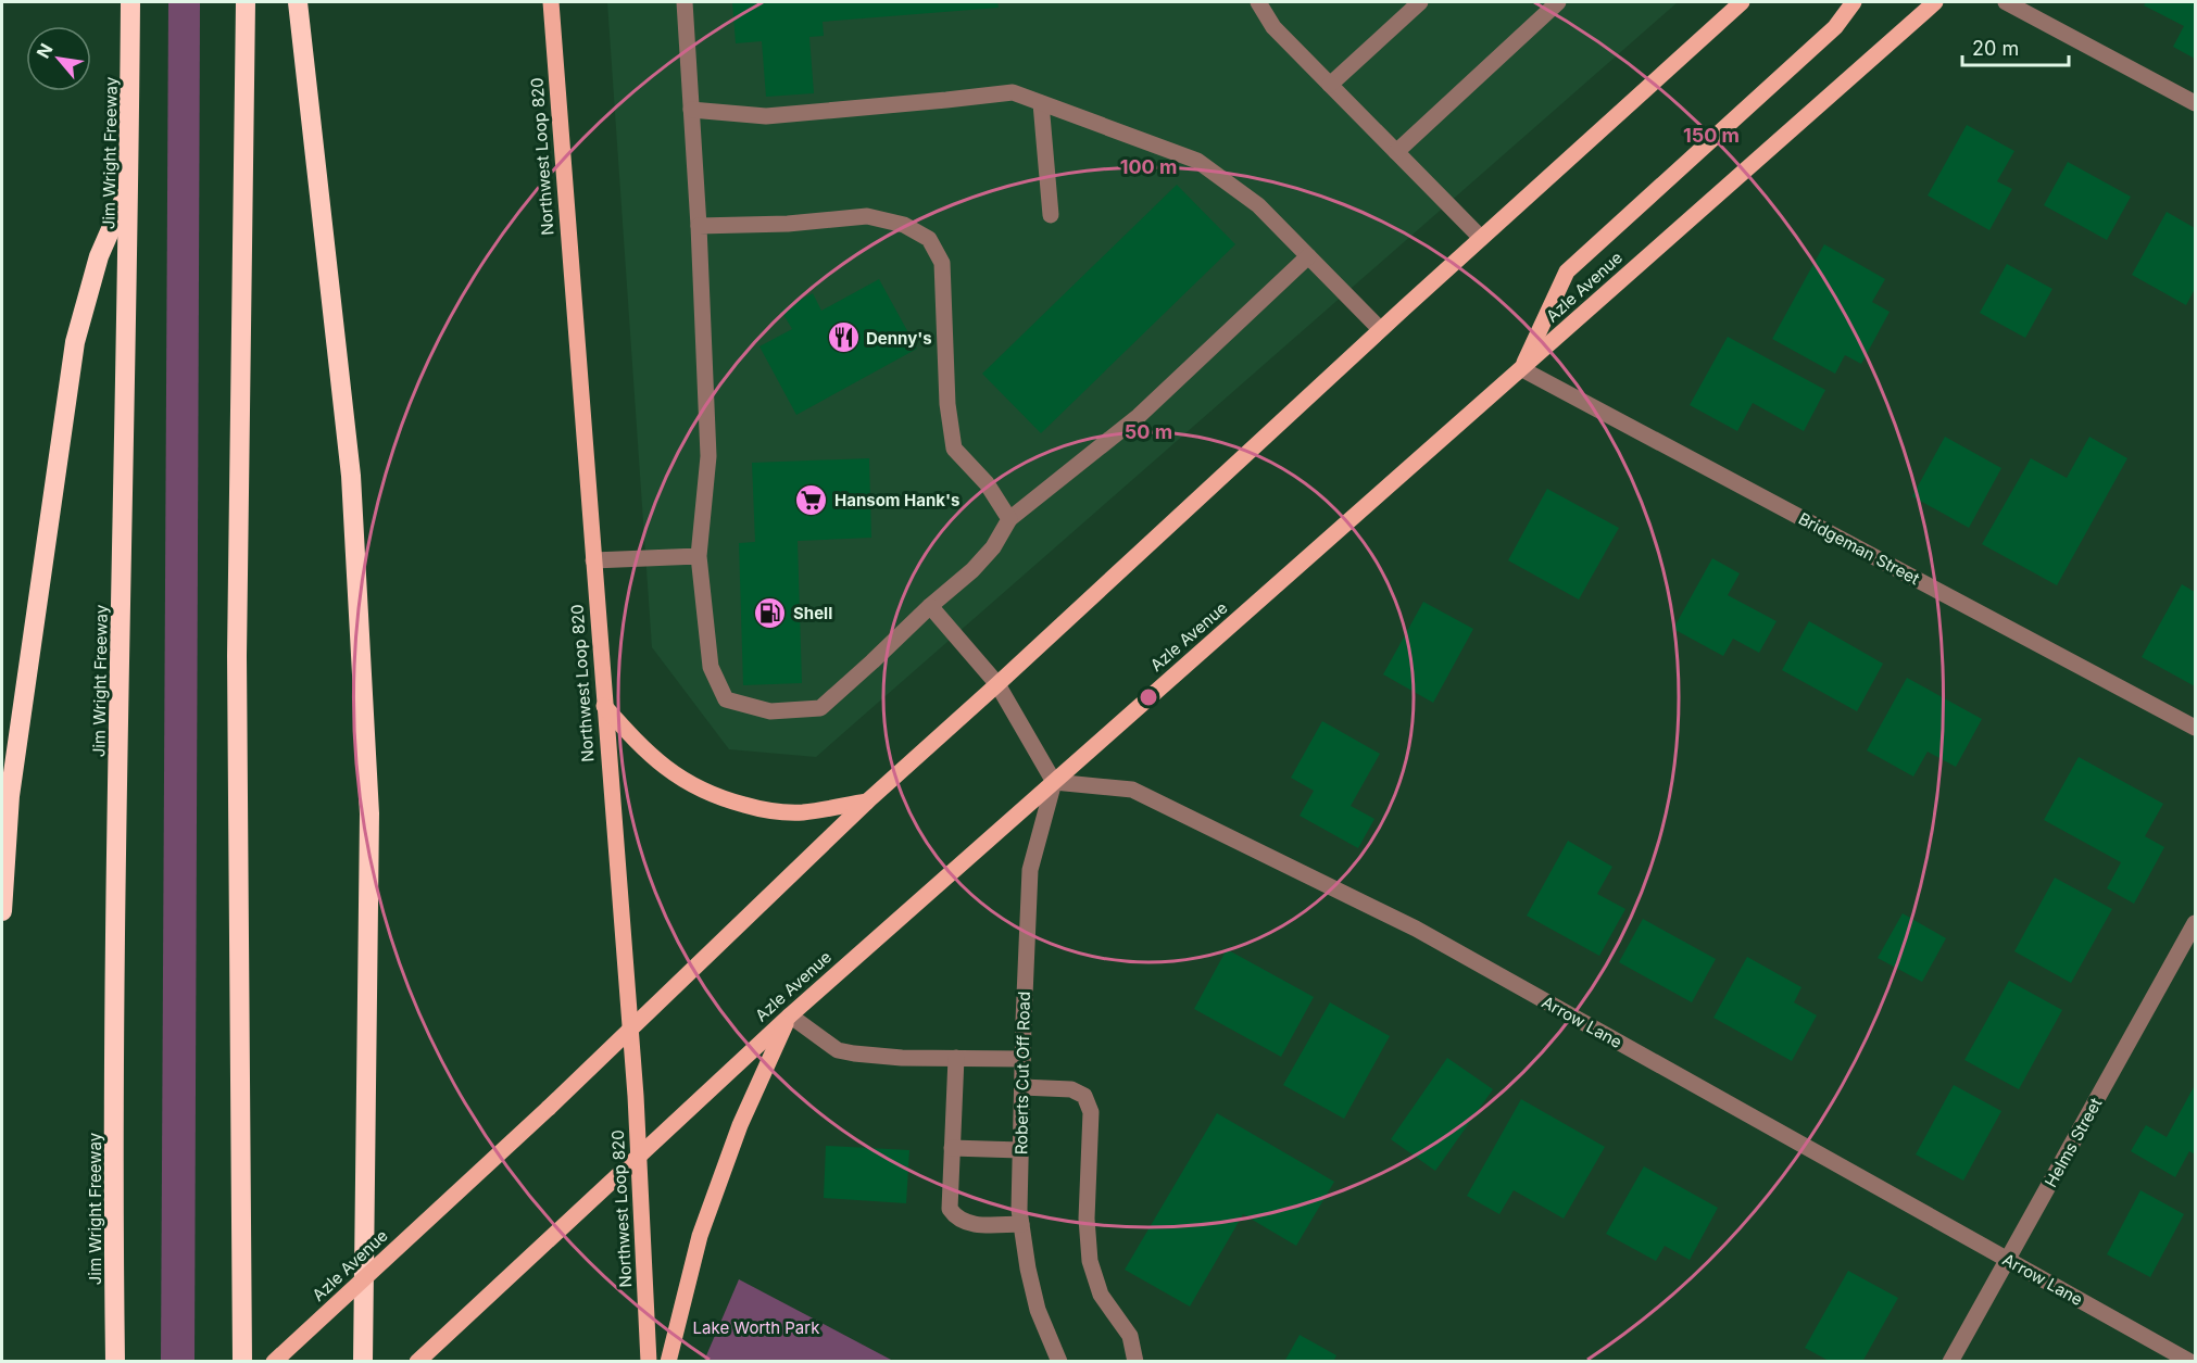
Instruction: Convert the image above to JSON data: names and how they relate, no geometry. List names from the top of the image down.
{
  "streets": {
    "highway": ["Jim Wright Freeway"],
    "main road": ["Northwest Loop 820", "Azle Avenue"],
    "street": [
      "Bridgeman Street",
      "Arrow Lane",
      "Roberts Cut Off Road",
      "Helms Street"
    ]
  },
  "crossings": [
    ["Northwest Loop 820", "Azle Avenue"],
    ["Azle Avenue", "Bridgeman Street"],
    ["Azle Avenue", "Arrow Lane"],
    ["Azle Avenue", "Roberts Cut Off Road"],
    ["Arrow Lane", "Roberts Cut Off Road"],
    ["Arrow Lane", "Helms Street"]
  ],
  "parks": ["Lake Worth Park"],
  "places": {
    "restaurant": ["Denny's"],
    "supermarket": ["Hansom Hank's"],
    "fuel station": ["Shell"]
  },
  "scale_bar": "20 m",
  "north": "top left",
  "rings": ["150 m", "100 m", "50 m"]
}
